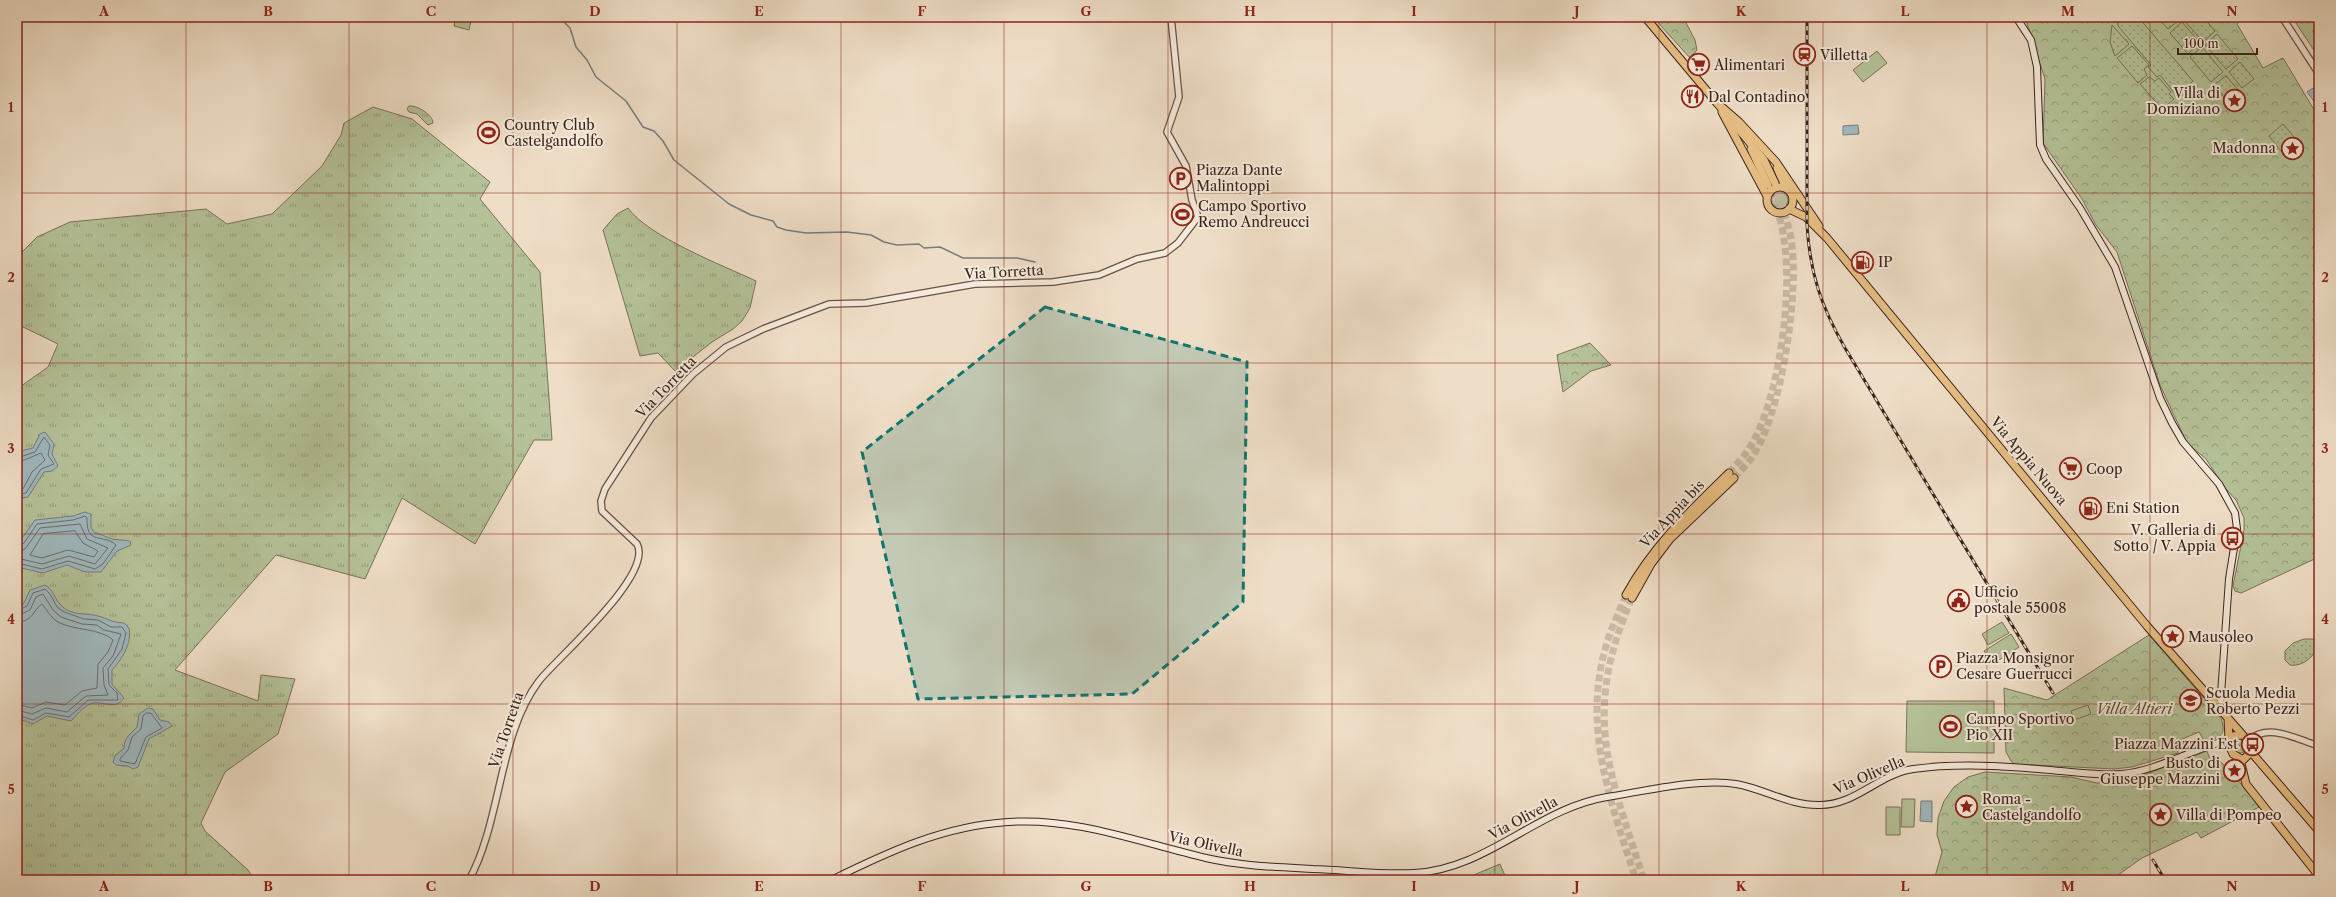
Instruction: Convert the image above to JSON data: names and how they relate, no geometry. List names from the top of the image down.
{
  "streets": {
    "main road": ["Via Appia Nuova", "Via Appia bis", "Via Olivella"],
    "street": ["Via Torretta"]
  },
  "crossings": [
    ["Via Appia Nuova", "Via Olivella"]
  ],
  "parks": ["Villa Altieri"],
  "places": {
    "station": ["Villetta"],
    "supermarket": ["Alimentari", "Coop"],
    "restaurant": ["Dal Contadino"],
    "place": [
      "Villa di Domiziano",
      "Madonna",
      "Mausoleo",
      "Busto di Giuseppe Mazzini",
      "Roma - Castelgandolfo",
      "Villa di Pompeo"
    ],
    "sports": ["Country Club Castelgandolfo", "Campo Sportivo Remo Andreucci", "Campo Sportivo Pio XII"],
    "parking": ["Piazza Dante Malintoppi", "Piazza Monsignor Cesare Guerrucci"],
    "fuel station": ["IP", "Eni Station"],
    "bus stop": ["V. Galleria di Sotto / V. Appia", "Piazza Mazzini Est"],
    "public building": ["Ufficio postale 55008"],
    "school or university": ["Scuola Media Roberto Pezzi"]
  },
  "scale_bar": "100 m",
  "grid": {
    "columns": [
      "A",
      "B",
      "C",
      "D",
      "E",
      "F",
      "G",
      "H",
      "I",
      "J",
      "K",
      "L",
      "M",
      "N"
    ],
    "rows": [
      "1",
      "2",
      "3",
      "4",
      "5"
    ]
  }
}
